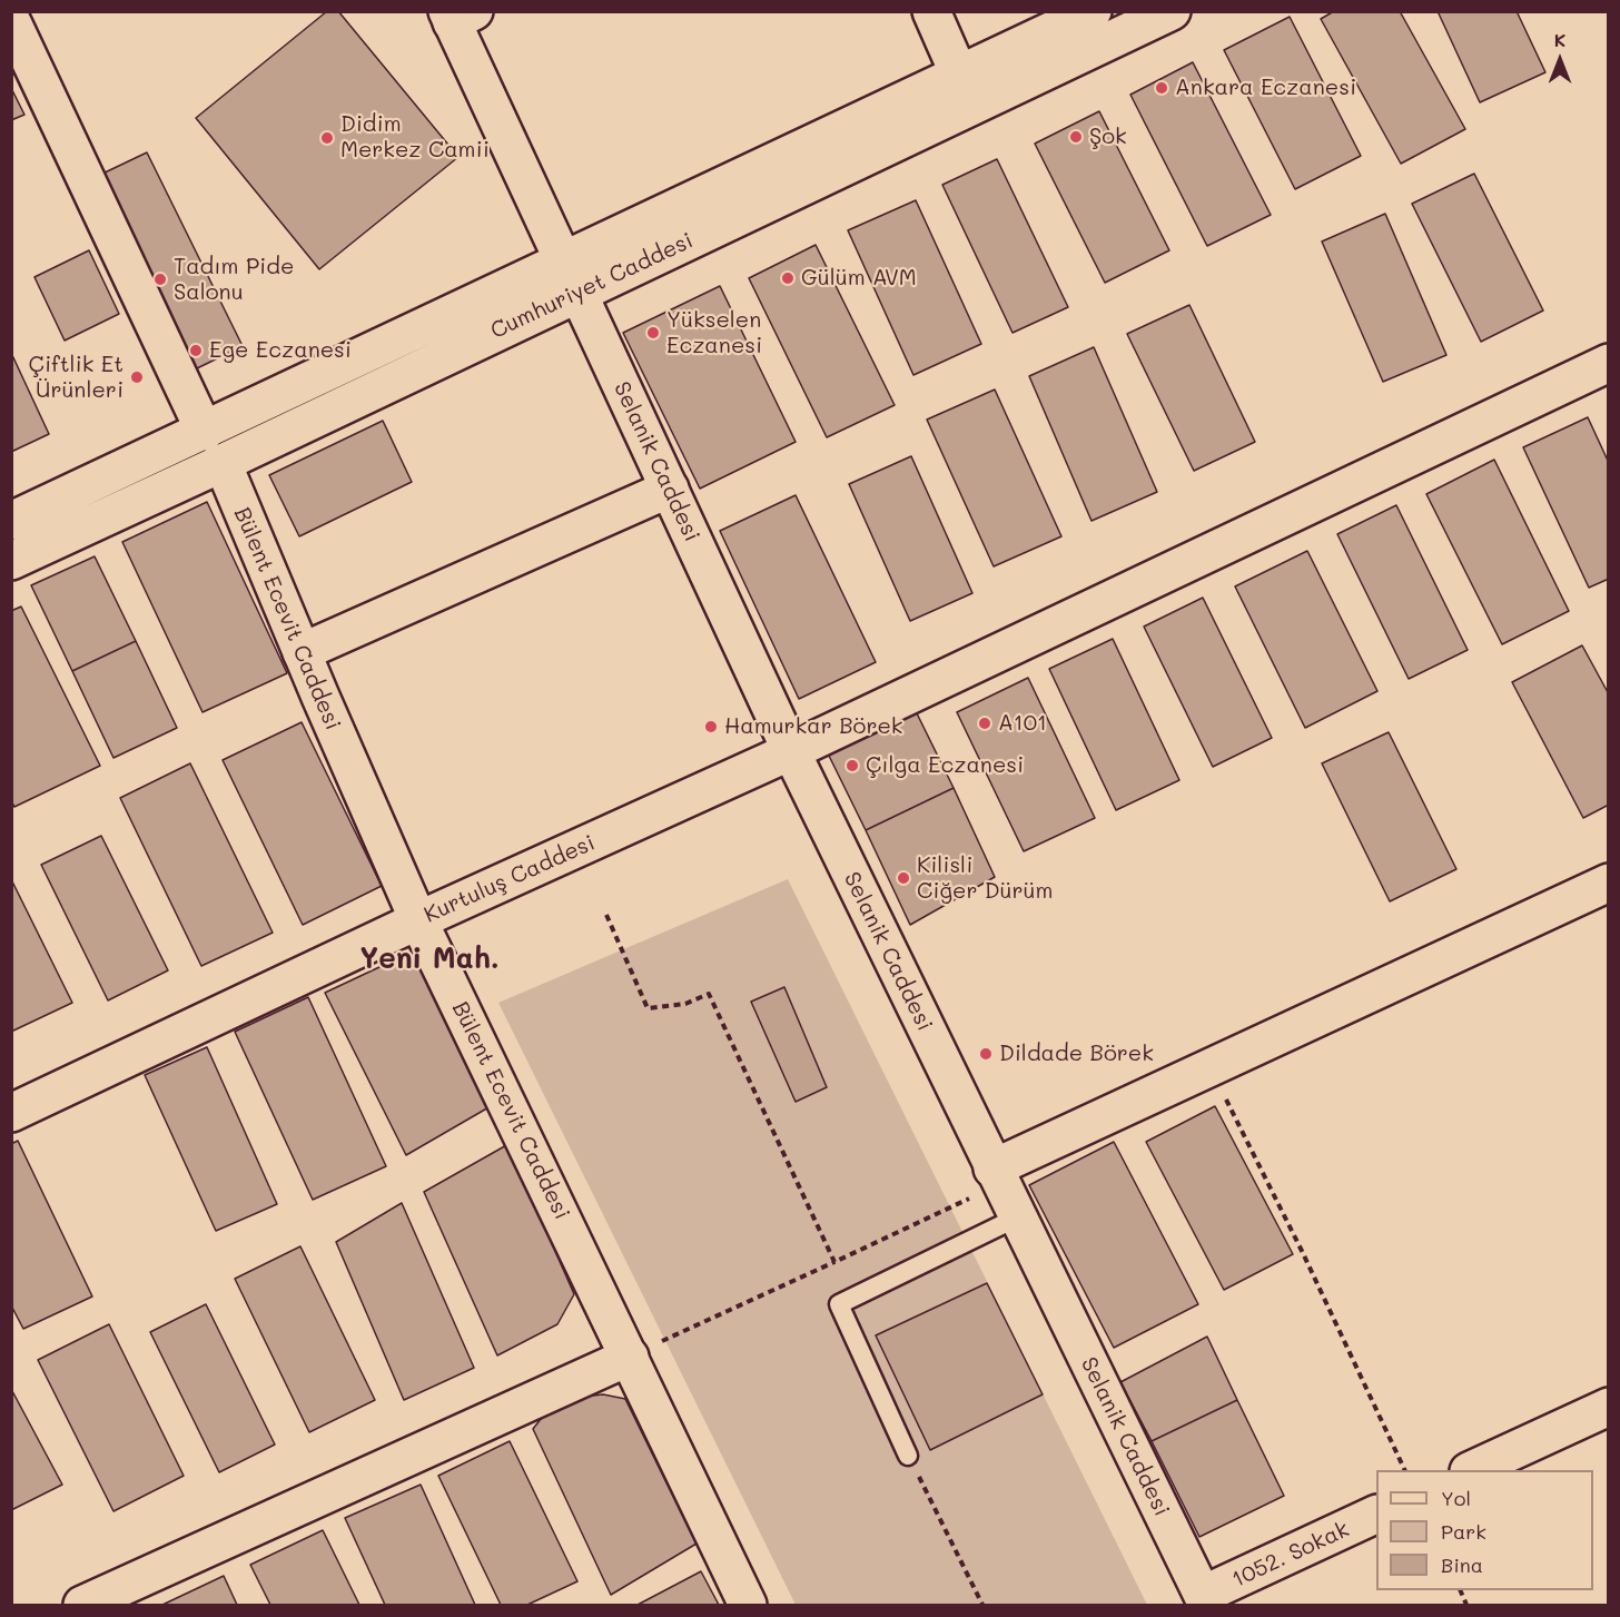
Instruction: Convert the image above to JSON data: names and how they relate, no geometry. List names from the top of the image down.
{
  "streets": {
    "street": [
      "Cumhuriyet Caddesi",
      "Selanik Caddesi",
      "Bülent Ecevit Caddesi",
      "Kurtuluş Caddesi",
      "1052. Sokak"
    ]
  },
  "crossings": [
    ["Cumhuriyet Caddesi", "Selanik Caddesi"],
    ["Cumhuriyet Caddesi", "Bülent Ecevit Caddesi"],
    ["Selanik Caddesi", "Kurtuluş Caddesi"],
    ["Selanik Caddesi", "1052. Sokak"],
    ["Bülent Ecevit Caddesi", "Kurtuluş Caddesi"]
  ],
  "districts": ["Yeni Mah."],
  "places": [
    "Ankara Eczanesi",
    "Şok",
    "Didim Merkez Camii",
    "Gülüm AVM",
    "Tadım Pide Salonu",
    "Yükselen Eczanesi",
    "Ege Eczanesi",
    "Çiftlik Et Ürünleri",
    "A101",
    "Hamurkar Börek",
    "Çılga Eczanesi",
    "Kilisli Ciğer Dürüm",
    "Dildade Börek"
  ],
  "legend": ["Yol", "Park", "Bina"],
  "north": "top"
}
